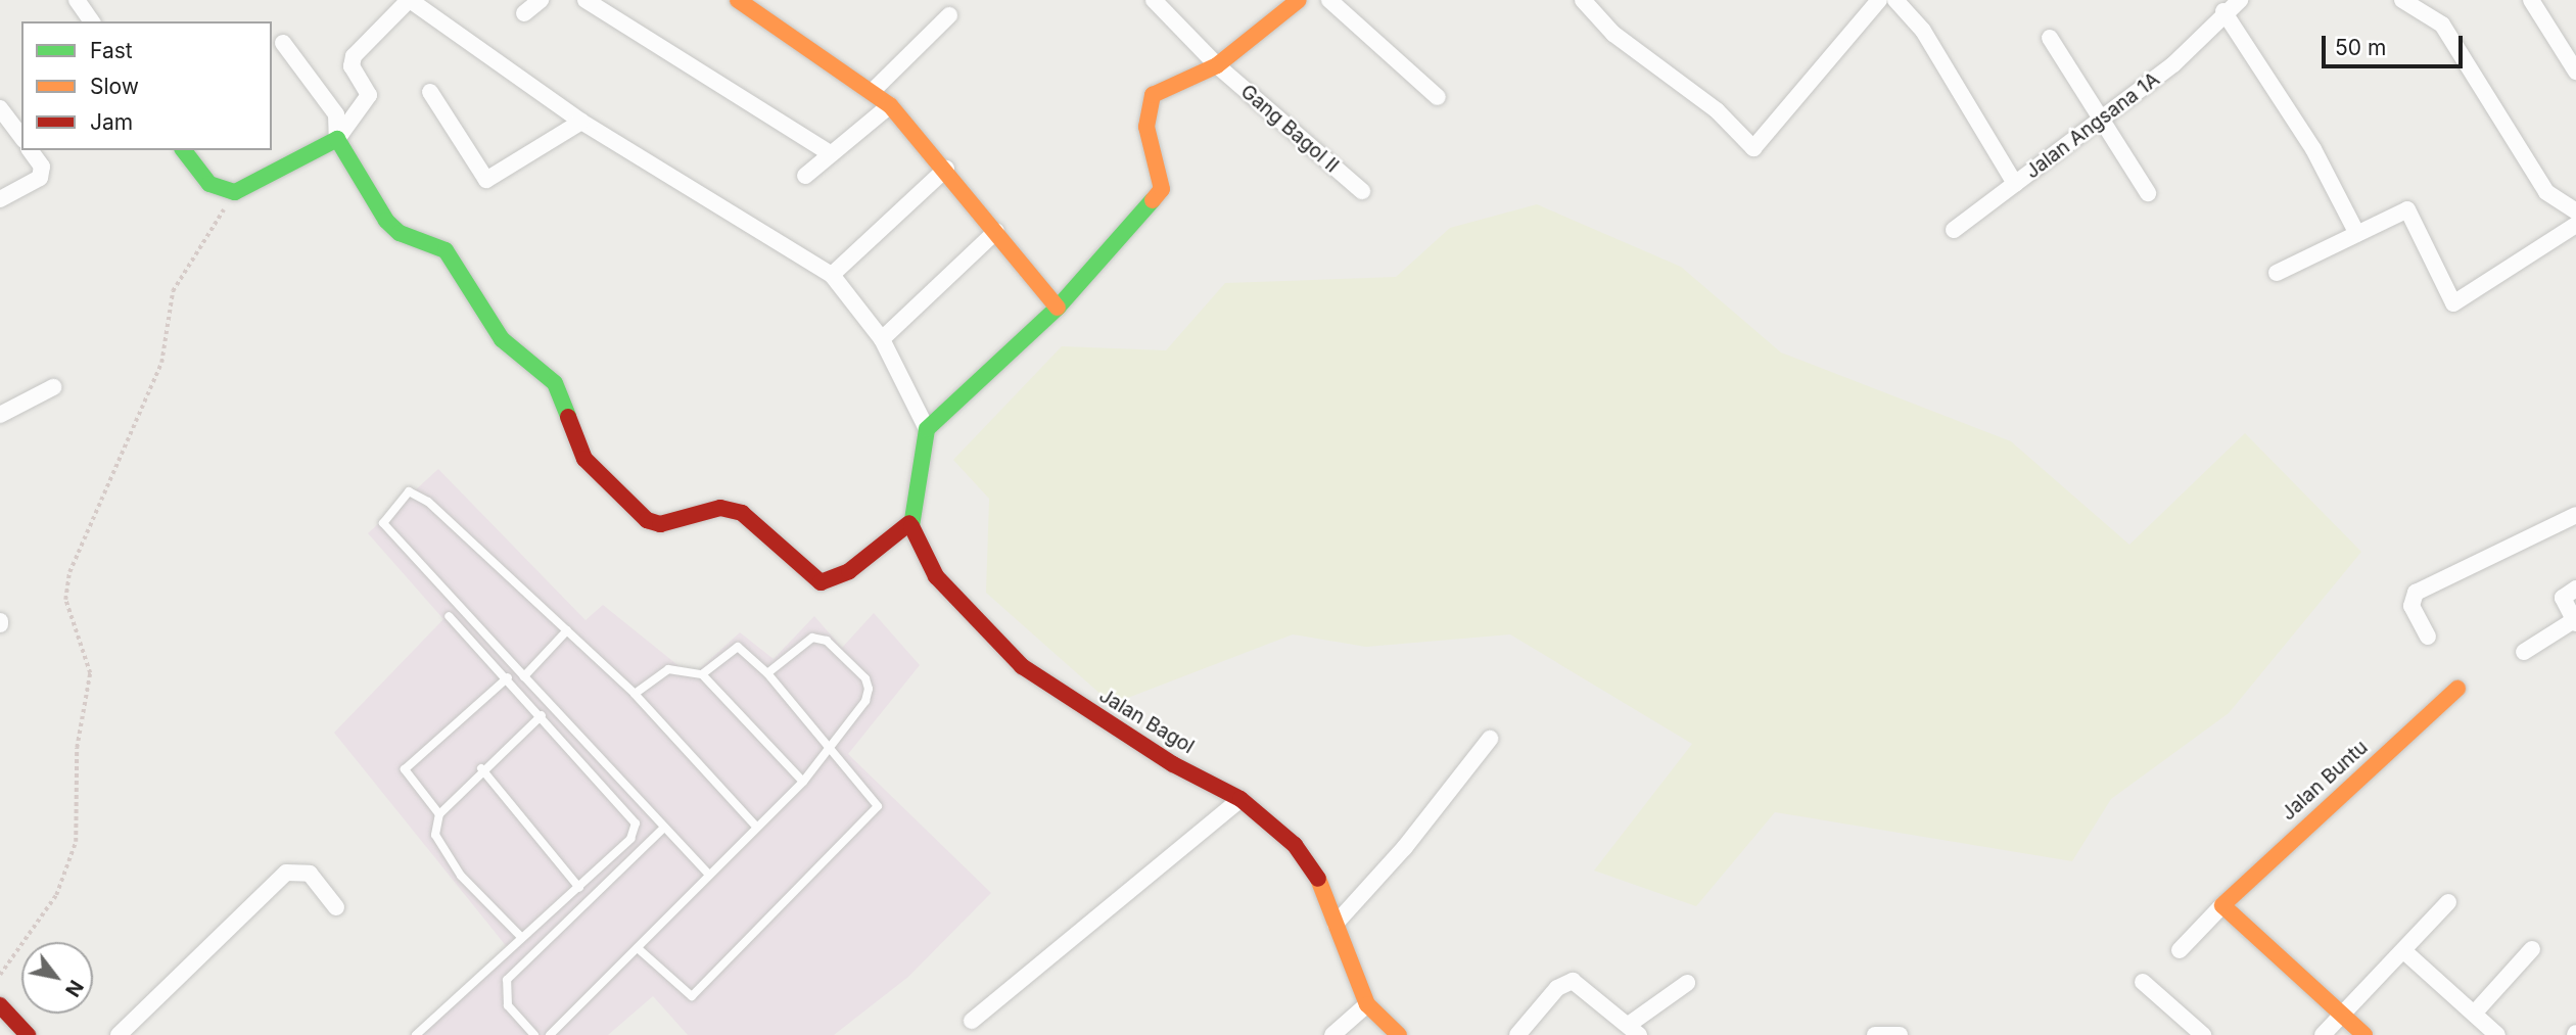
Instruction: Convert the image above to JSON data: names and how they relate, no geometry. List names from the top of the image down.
{
  "streets": {
    "street": [
      "Jalan Angsana 1A",
      "Gang Bagol II",
      "Jalan Bagol",
      "Jalan Buntu"
    ]
  },
  "legend": ["Fast", "Slow", "Jam"],
  "scale_bar": "50 m",
  "north": "bottom right"
}
